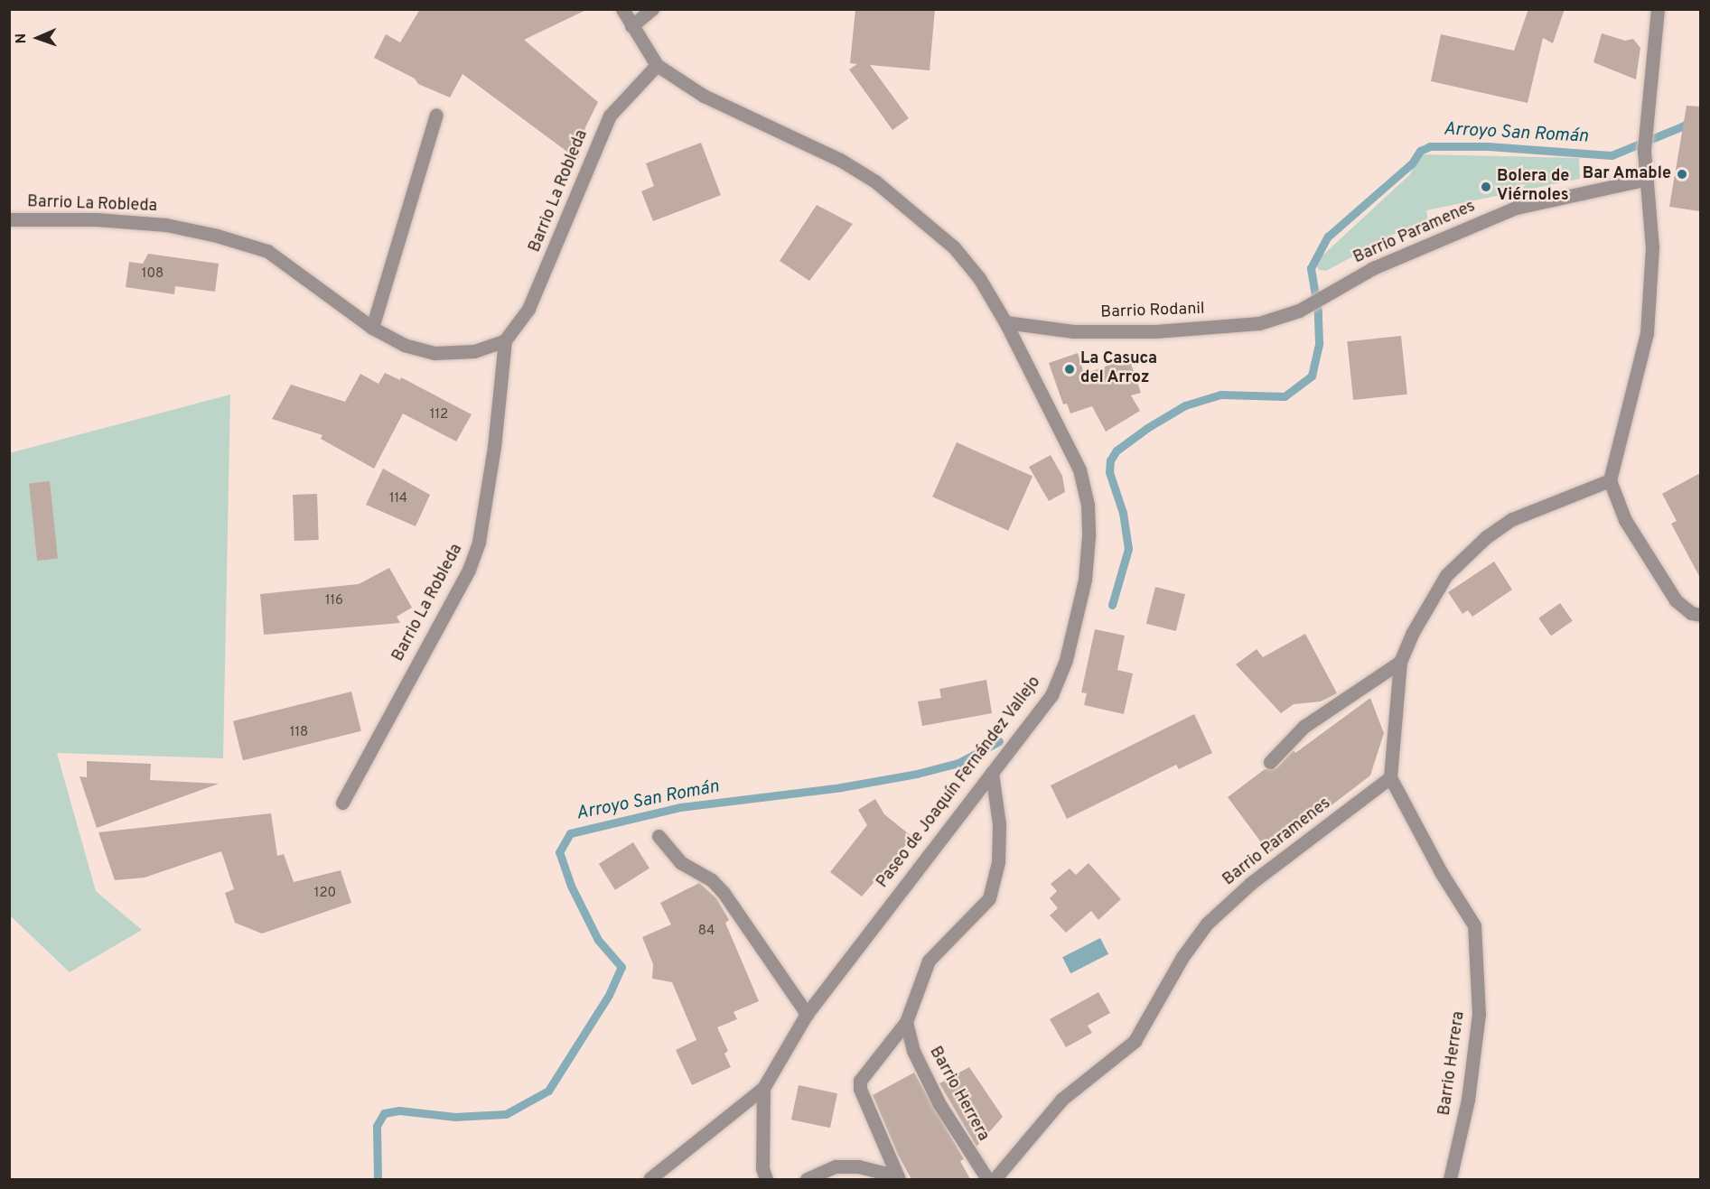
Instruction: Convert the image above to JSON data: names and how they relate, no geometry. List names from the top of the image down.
{
  "streets": {
    "street": [
      "Barrio La Robleda",
      "Barrio Paramenes",
      "Barrio Rodanil",
      "Paseo de Joaquín Fernández Vallejo",
      "Barrio Herrera"
    ]
  },
  "crossings": [
    ["Barrio La Robleda", "Paseo de Joaquín Fernández Vallejo"],
    ["Barrio Paramenes", "Barrio Rodanil"],
    ["Barrio Paramenes", "Barrio Herrera"],
    ["Barrio Rodanil", "Paseo de Joaquín Fernández Vallejo"]
  ],
  "water": ["Arroyo San Román"],
  "places": ["Bar Amable", "Bolera de Viérnoles", "La Casuca del Arroz"],
  "house_numbers": [
    "108",
    "112",
    "114",
    "116",
    "118",
    "120",
    "84"
  ],
  "north": "left"
}
